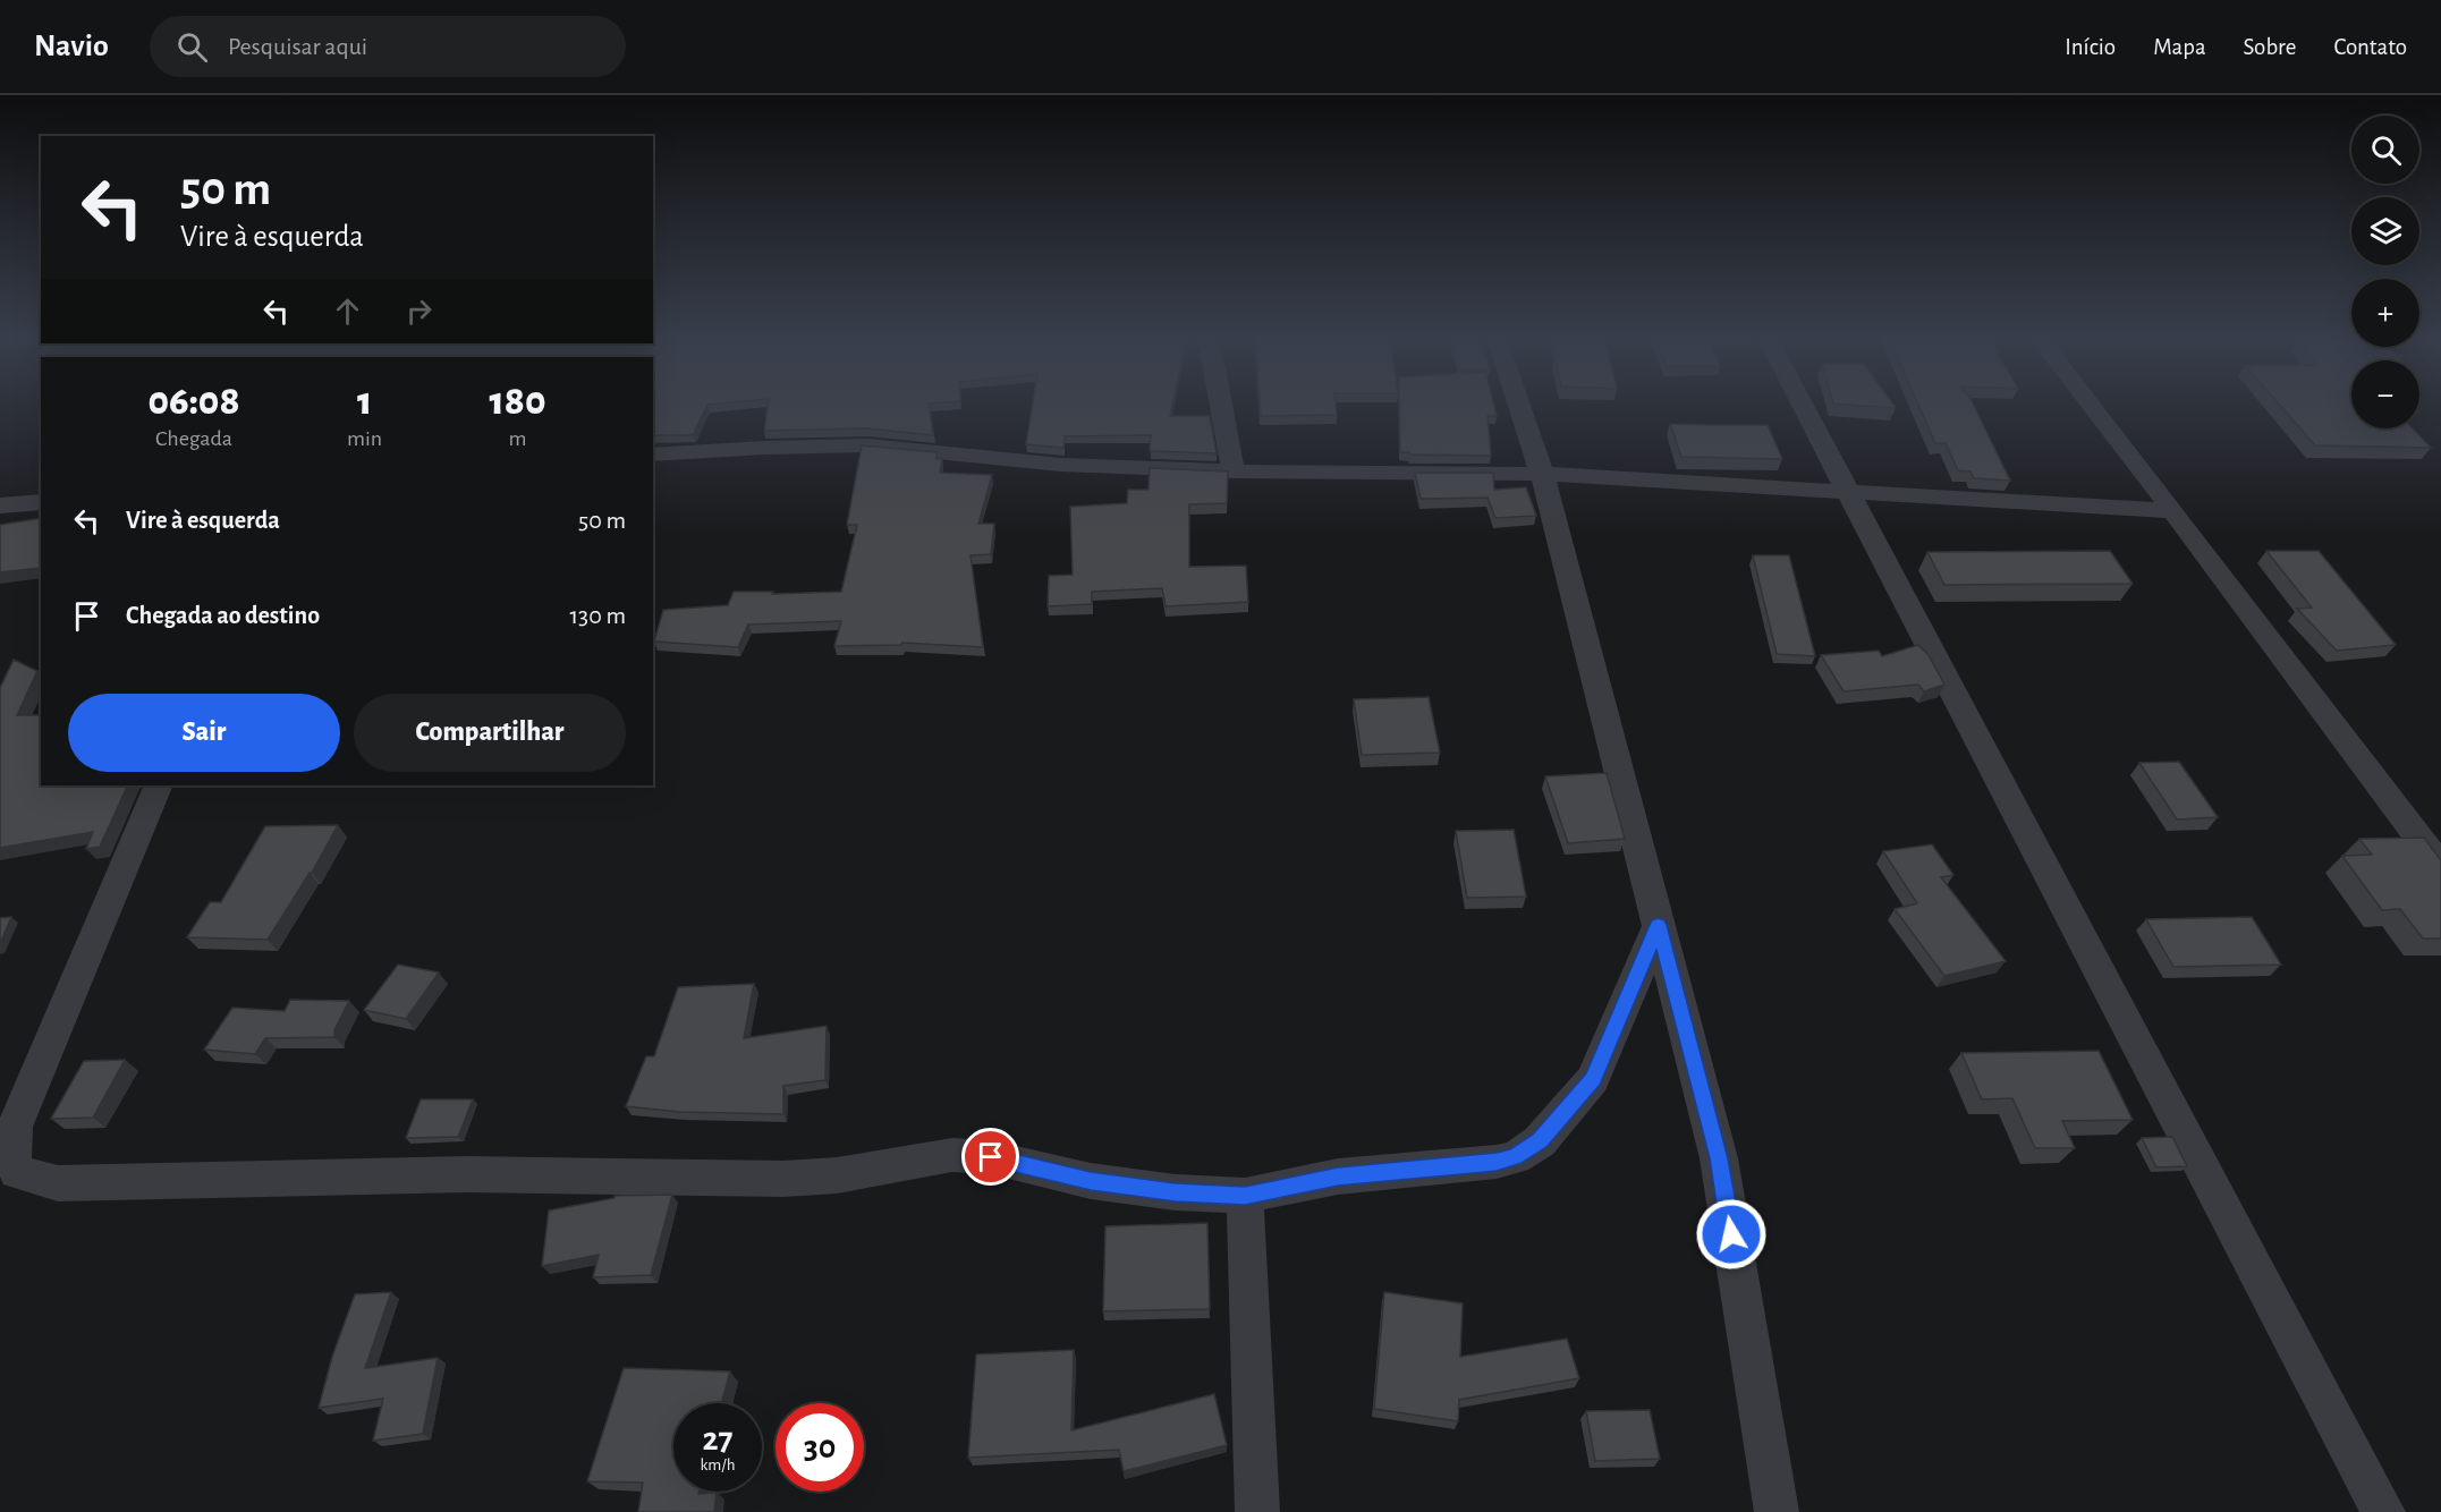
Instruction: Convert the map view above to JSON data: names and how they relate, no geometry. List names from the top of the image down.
{
  "page": {
    "header": "Navio",
    "search": "Pesquisar aqui",
    "nav": [
      "Início",
      "Mapa",
      "Sobre",
      "Contato"
    ],
    "map_buttons": ["+", "−"],
    "turn": ["50 m", "Vire à esquerda"],
    "eta": [
      "06:08",
      "Chegada",
      "1",
      "min",
      "180",
      "m"
    ],
    "list": [
      {
        "name": "Vire à esquerda",
        "value": "50 m"
      },
      {
        "name": "Chegada ao destino",
        "value": "130 m"
      }
    ],
    "buttons": ["Sair", "Compartilhar"],
    "speed": "27 km/h",
    "limit": "30"
  }
}
